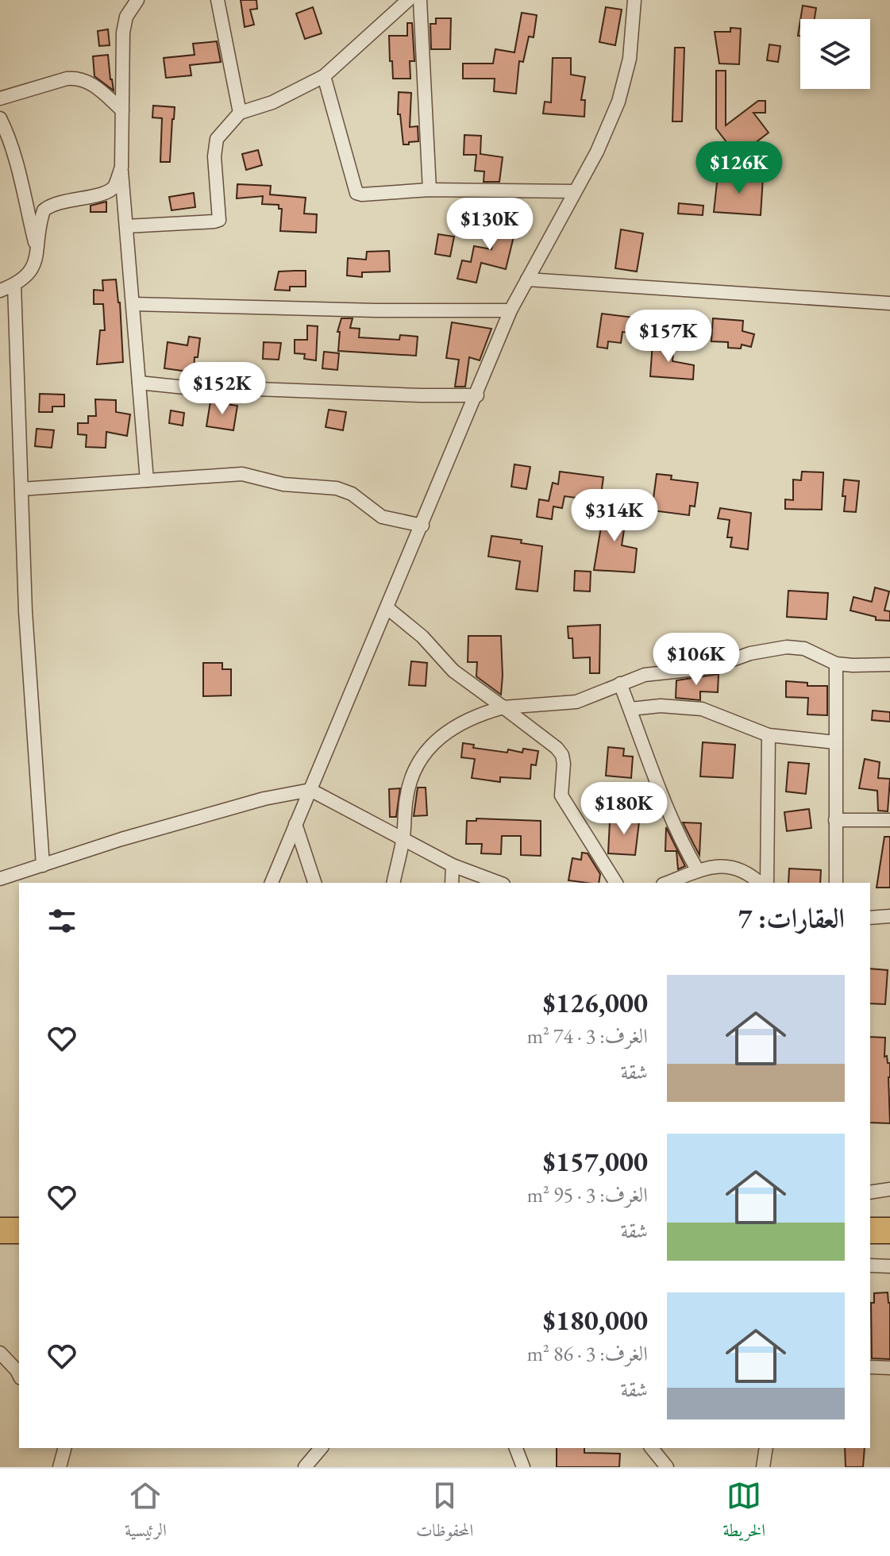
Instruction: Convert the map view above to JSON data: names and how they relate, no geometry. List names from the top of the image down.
{
  "page": {
    "price": [
      "$126K",
      "$130K",
      "$157K",
      "$152K",
      "$314K",
      "$106K",
      "$180K"
    ],
    "heading": "العقارات: 7",
    "list": [
      {
        "name": "$126,000",
        "note": "الغرف: 3 · 74 m² · شقة"
      },
      {
        "name": "$157,000",
        "note": "الغرف: 3 · 95 m² · شقة"
      },
      {
        "name": "$180,000",
        "note": "الغرف: 3 · 86 m² · شقة"
      }
    ],
    "tabs": ["الخريطة", "المحفوظات", "الرئيسية"]
  }
}
